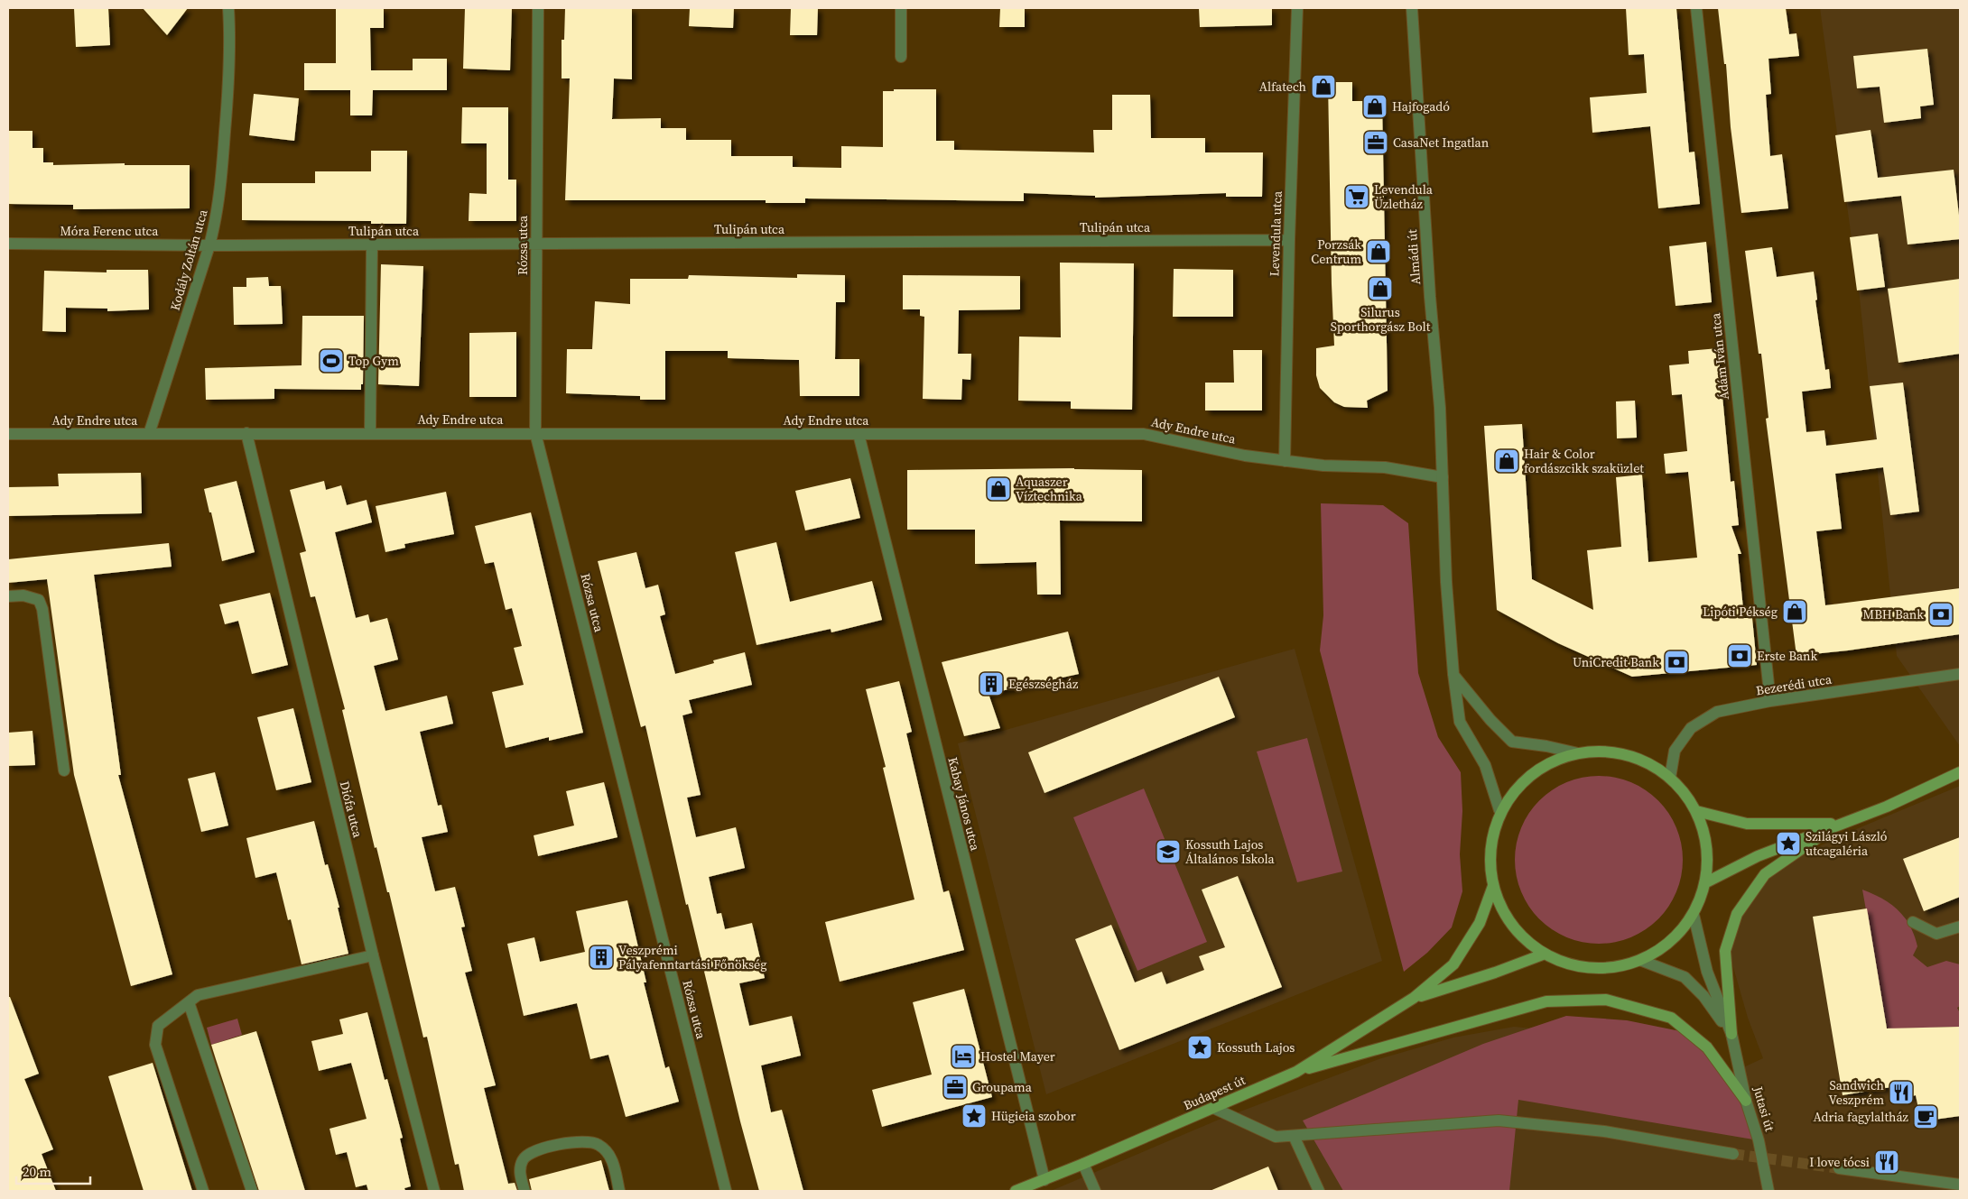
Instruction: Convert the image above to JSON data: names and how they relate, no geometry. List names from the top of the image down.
{
  "streets": {
    "main road": ["Budapest út"],
    "street": [
      "Tulipán utca",
      "Móra Ferenc utca",
      "Levendula utca",
      "Rózsa utca",
      "Almádi út",
      "Kodály Zoltán utca",
      "Ádám Iván utca",
      "Ady Endre utca",
      "Bezerédi utca",
      "Kabay János utca",
      "Diófa utca",
      "Jutasi út"
    ]
  },
  "crossings": [
    ["Tulipán utca", "Móra Ferenc utca"],
    ["Tulipán utca", "Levendula utca"],
    ["Tulipán utca", "Rózsa utca"],
    ["Tulipán utca", "Kodály Zoltán utca"],
    ["Móra Ferenc utca", "Kodály Zoltán utca"],
    ["Levendula utca", "Ady Endre utca"],
    ["Rózsa utca", "Ady Endre utca"],
    ["Almádi út", "Ady Endre utca"],
    ["Kodály Zoltán utca", "Ady Endre utca"],
    ["Ádám Iván utca", "Bezerédi utca"],
    ["Ady Endre utca", "Kabay János utca"],
    ["Ady Endre utca", "Diófa utca"],
    ["Bezerédi utca", "Budapest út"],
    ["Kabay János utca", "Budapest út"],
    ["Budapest út", "Jutasi út"]
  ],
  "places": {
    "shop": [
      "Alfatech",
      "Hajfogadó",
      "Porzsák Centrum",
      "Silurus Sporthorgász Bolt",
      "Hair & Color fordászcikk szaküzlet",
      "Aquaszer Víztechnika",
      "Lipóti Pékség"
    ],
    "office": ["CasaNet Ingatlan", "Groupama"],
    "supermarket": ["Levendula Üzletház"],
    "sports": ["Top Gym"],
    "bank": ["MBH Bank", "Erste Bank", "UniCredit Bank"],
    "building": ["Egészségház", "Veszprémi Pályafenntartási Főnökség"],
    "place": ["Szilágyi László utcagaléria", "Kossuth Lajos", "Hügieia szobor"],
    "school or university": ["Kossuth Lajos Általános Iskola"],
    "hotel": ["Hostel Mayer"],
    "restaurant": ["Sandwich Veszprém", "I love tócsi"],
    "cafe": ["Adria fagylaltház"]
  },
  "scale_bar": "20 m"
}
